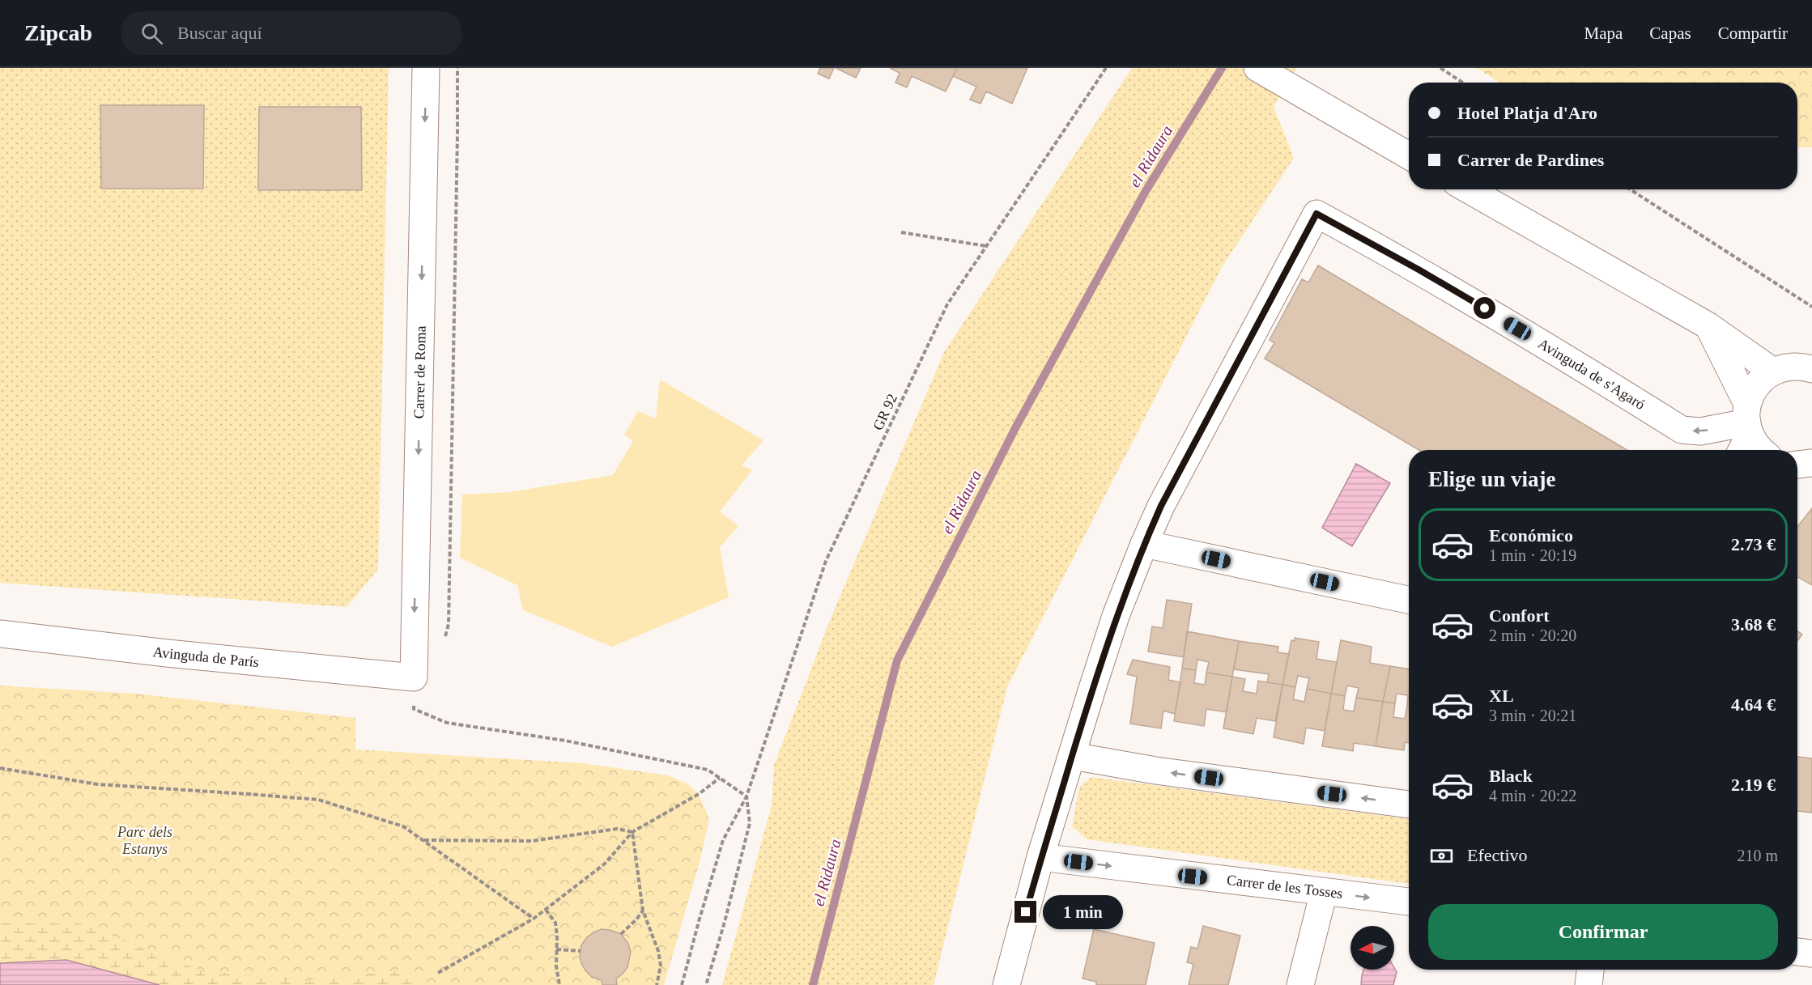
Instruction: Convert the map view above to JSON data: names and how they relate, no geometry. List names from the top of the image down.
{
  "streets": {
    "street": [
      "Carrer de Roma",
      "Avinguda de s'Agaró",
      "Avinguda de París",
      "Carrer de les Tosses"
    ],
    "path": ["GR 92"]
  },
  "crossings": [
    ["Carrer de Roma", "Avinguda de París"]
  ],
  "one_way": ["Carrer de Roma"],
  "water": ["el Ridaura"],
  "parks": ["Parc dels Estanys"],
  "north": "left",
  "page": {
    "header": "Zipcab",
    "search": "Buscar aquí",
    "nav": ["Mapa", "Capas", "Compartir"],
    "banner": ["Hotel Platja d'Aro", "Carrer de Pardines"],
    "heading": "Elige un viaje",
    "list": [
      {
        "name": "Económico",
        "note": "1 min · 20:19",
        "value": "2.73 €"
      },
      {
        "name": "Confort",
        "note": "2 min · 20:20",
        "value": "3.68 €"
      },
      {
        "name": "XL",
        "note": "3 min · 20:21",
        "value": "4.64 €"
      },
      {
        "name": "Black",
        "note": "4 min · 20:22",
        "value": "2.19 €"
      }
    ],
    "pay": ["Efectivo", "210 m"],
    "buttons": "Confirmar",
    "bubble": "1 min"
  }
}
